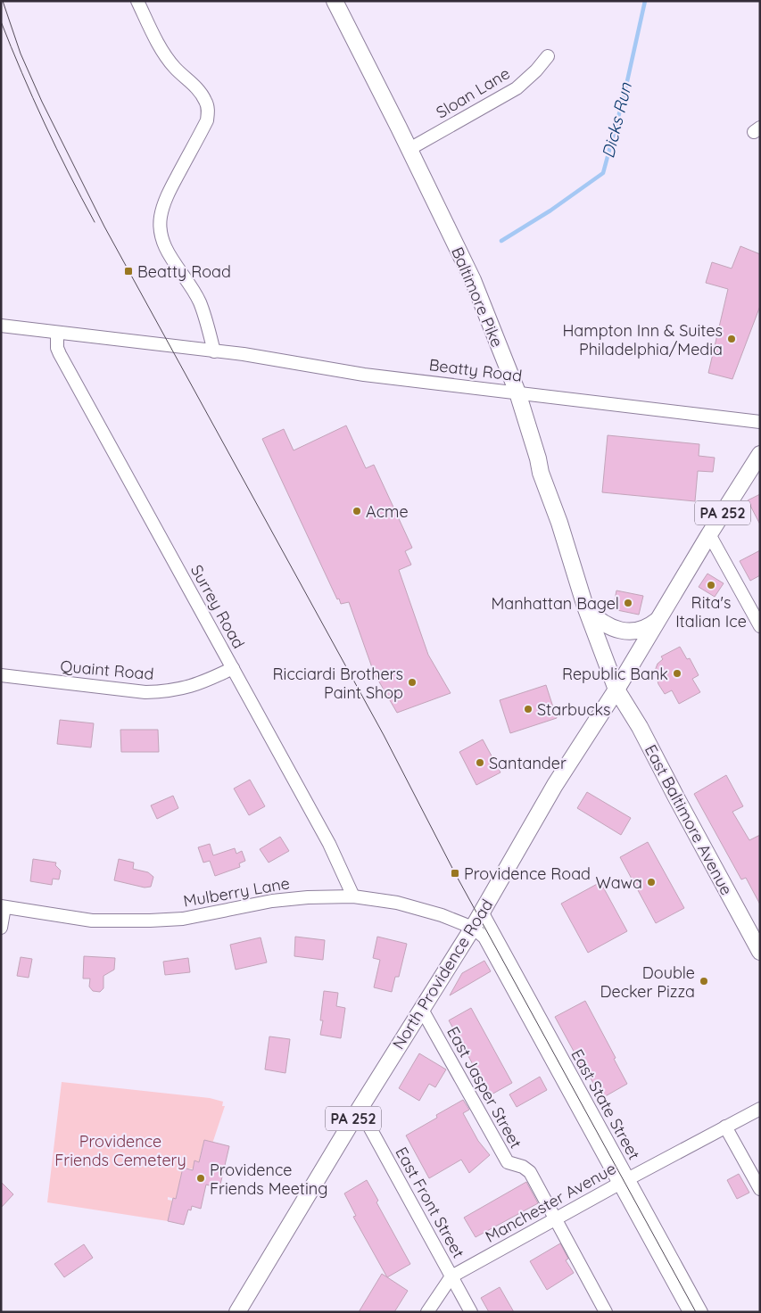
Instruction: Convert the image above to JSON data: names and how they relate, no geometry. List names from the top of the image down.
{
  "streets": {
    "main road": [
      "Baltimore Pike",
      "PA 252",
      "East Baltimore Avenue",
      "North Providence Road"
    ],
    "street": [
      "Sloan Lane",
      "Beatty Road",
      "Surrey Road",
      "Quaint Road",
      "Mulberry Lane",
      "East Jasper Street",
      "East State Street",
      "East Front Street",
      "Manchester Avenue"
    ]
  },
  "crossings": [
    ["Sloan Lane", "Baltimore Pike"],
    ["Baltimore Pike", "Beatty Road"],
    ["Baltimore Pike", "East Baltimore Avenue"],
    ["Beatty Road", "Surrey Road"],
    ["Surrey Road", "Quaint Road"],
    ["Surrey Road", "Mulberry Lane"],
    ["East Baltimore Avenue", "North Providence Road"],
    ["Mulberry Lane", "North Providence Road"],
    ["Mulberry Lane", "East State Street"],
    ["North Providence Road", "East Jasper Street"],
    ["North Providence Road", "East State Street"],
    ["North Providence Road", "East Front Street"],
    ["East Jasper Street", "Manchester Avenue"],
    ["East State Street", "Manchester Avenue"],
    ["East Front Street", "Manchester Avenue"]
  ],
  "water": ["Dicks Run"],
  "parks": ["Providence Friends Cemetery"],
  "places": {
    "transit": ["Beatty Road", "Providence Road"],
    "other": [
      "Hampton Inn & Suites Philadelphia/Media",
      "Acme",
      "Rita's Italian Ice",
      "Manhattan Bagel",
      "Republic Bank",
      "Ricciardi Brothers Paint Shop",
      "Starbucks",
      "Santander",
      "Wawa",
      "Double Decker Pizza",
      "Providence Friends Meeting"
    ]
  }
}
